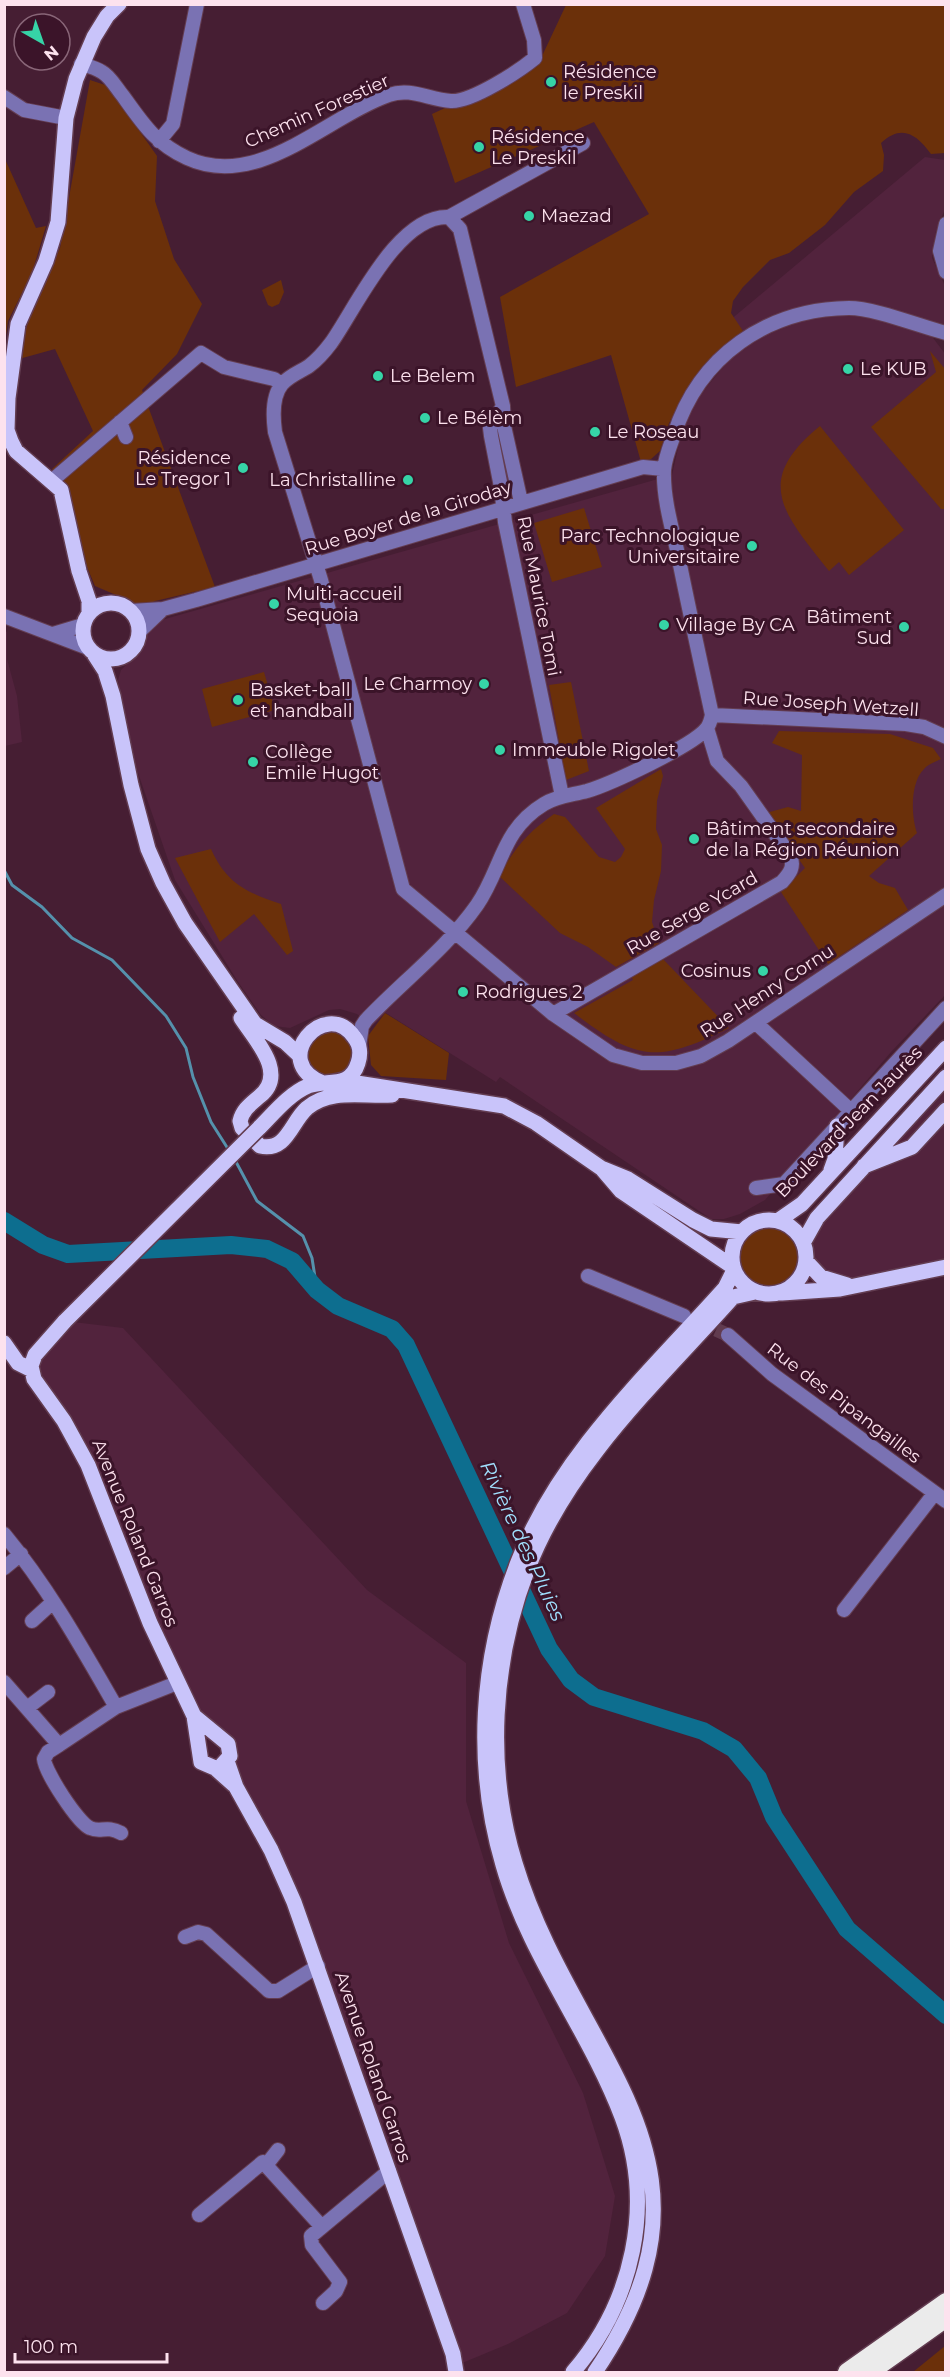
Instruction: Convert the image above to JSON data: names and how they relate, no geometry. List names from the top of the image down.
{
  "streets": {
    "main road": ["Boulevard Jean Jaurès", "Avenue Roland Garros"],
    "street": [
      "Chemin Forestier",
      "Rue Boyer de la Giroday",
      "Rue Maurice Tomi",
      "Rue Joseph Wetzell",
      "Rue Serge Ycard",
      "Rue Henry Cornu",
      "Rue des Pipangailles"
    ]
  },
  "crossings": [
    ["Rue Boyer de la Giroday", "Rue Maurice Tomi"],
    ["Rue Boyer de la Giroday", "Rue Serge Ycard"],
    ["Rue Boyer de la Giroday", "Rue Henry Cornu"],
    ["Rue Joseph Wetzell", "Rue Serge Ycard"],
    ["Rue Serge Ycard", "Rue Henry Cornu"]
  ],
  "water": ["Rivière des Pluies"],
  "places": [
    "Résidence le Preskil",
    "Résidence Le Preskil",
    "Maezad",
    "Le KUB",
    "Le Belem",
    "Le Bélèm",
    "Le Roseau",
    "Résidence Le Tregor 1",
    "La Christalline",
    "Parc Technologique Universitaire",
    "Multi-accueil Sequoia",
    "Village By CA",
    "Bâtiment Sud",
    "Le Charmoy",
    "Basket-ball et handball",
    "Immeuble Rigolet",
    "Collège Emile Hugot",
    "Bâtiment secondaire de la Région Réunion",
    "Cosinus",
    "Rodrigues 2"
  ],
  "scale_bar": "100 m",
  "north": "bottom right"
}
